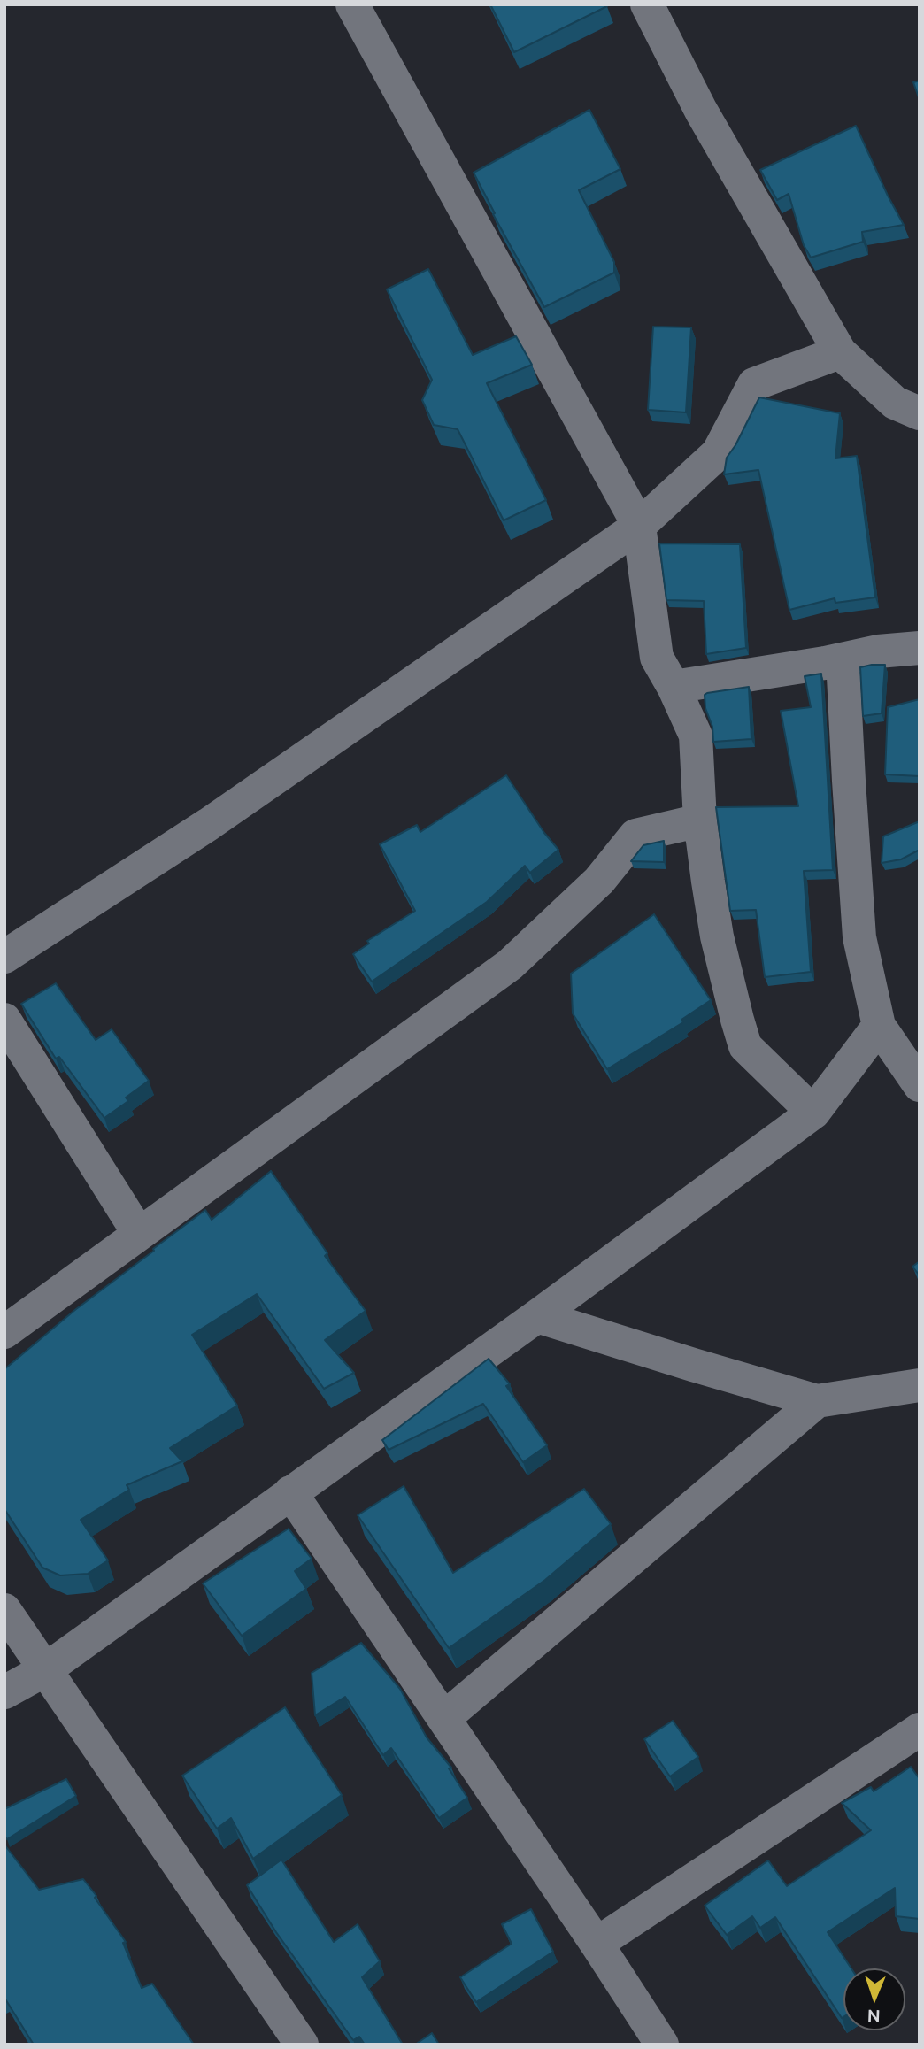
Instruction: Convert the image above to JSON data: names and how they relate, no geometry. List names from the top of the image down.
{
  "north": "bottom"
}
